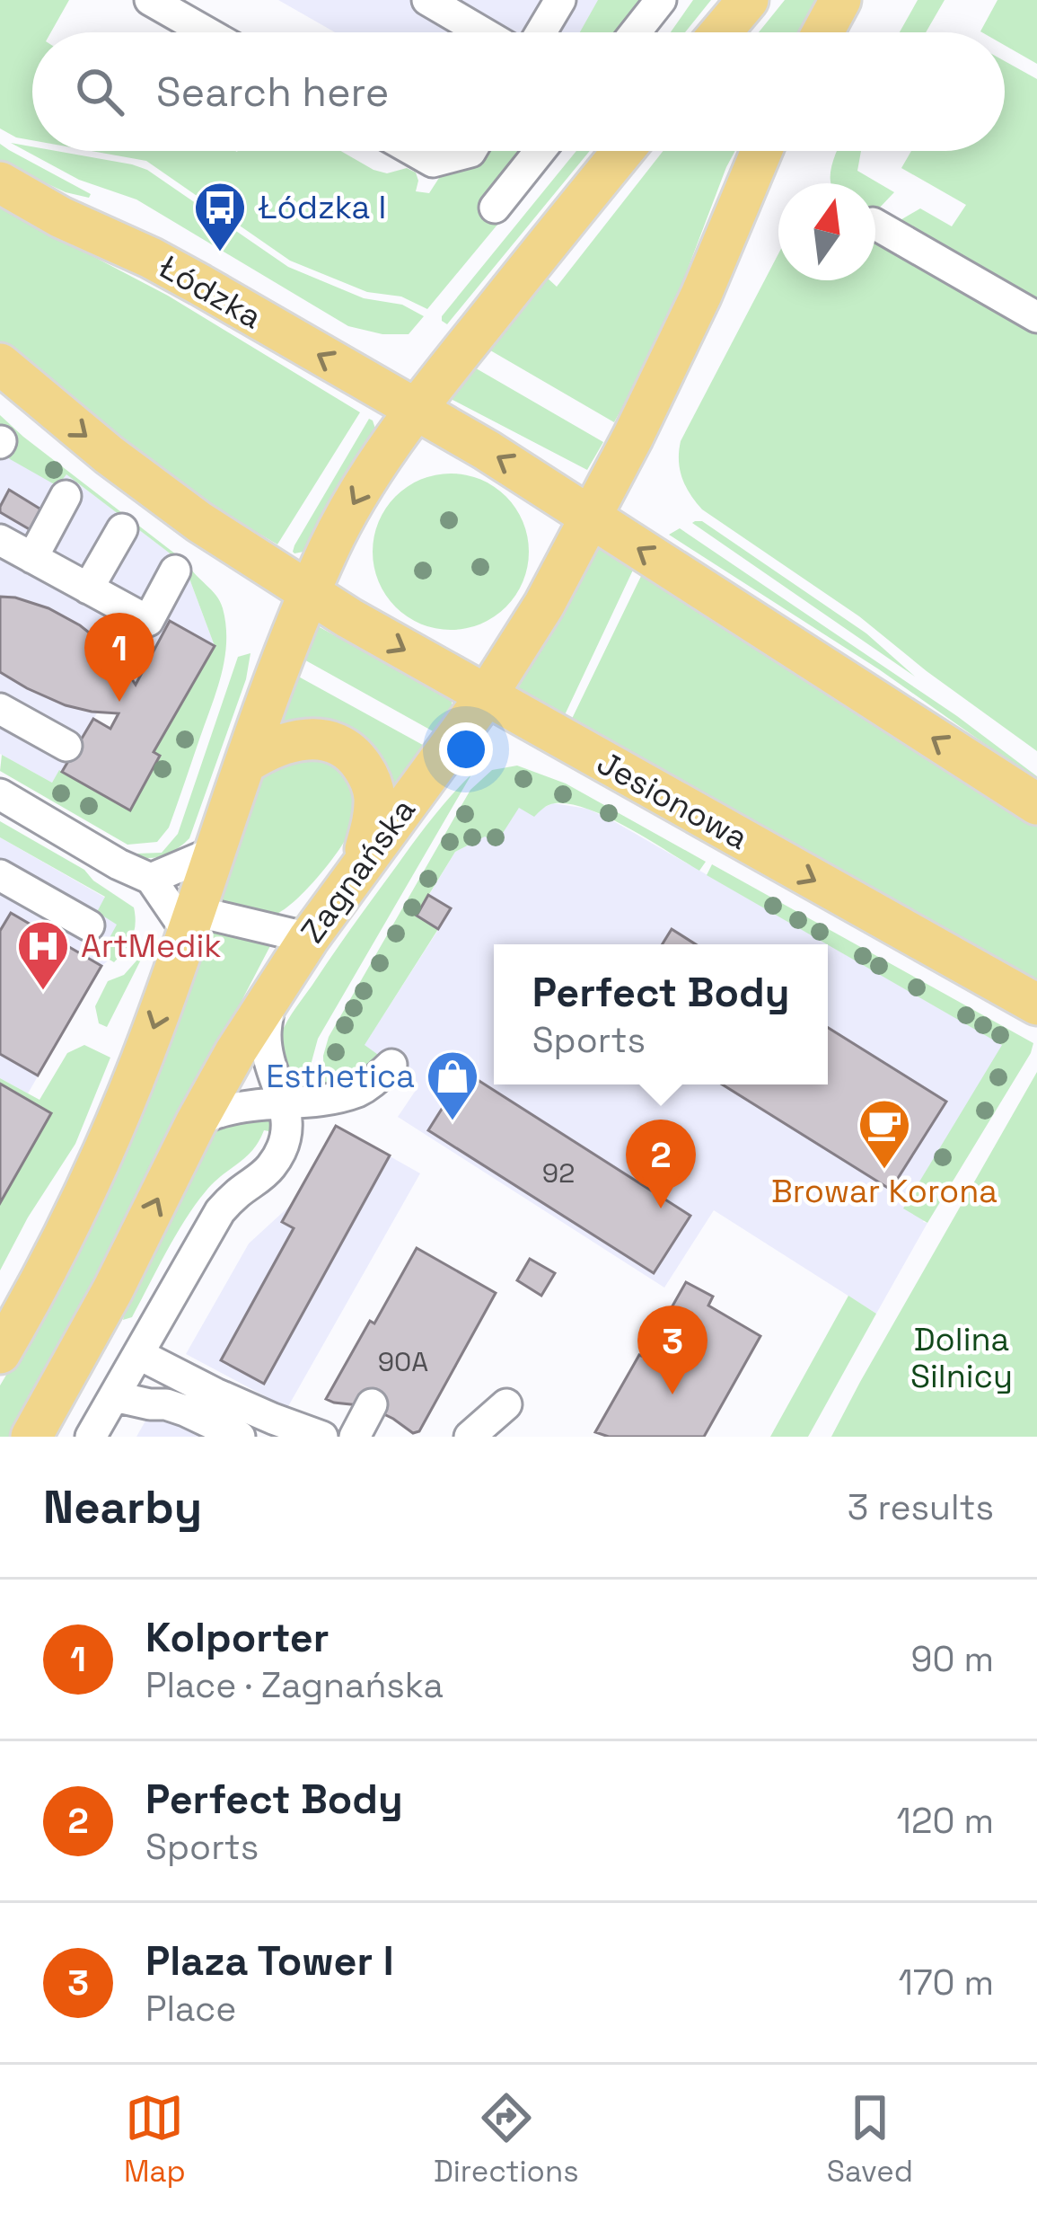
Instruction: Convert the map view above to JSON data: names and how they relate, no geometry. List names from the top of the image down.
{
  "streets": {
    "main road": ["Łódzka", "Jesionowa", "Zagnańska"]
  },
  "crossings": [
    ["Jesionowa", "Zagnańska"]
  ],
  "parks": ["Dolina Silnicy"],
  "places": {
    "bus stop": ["Łódzka I"],
    "hospital": ["ArtMedik"],
    "shop": ["Esthetica"],
    "cafe": ["Browar Korona"]
  },
  "house_numbers": ["92", "90A"],
  "north": "top",
  "page": {
    "search": "Search here",
    "pins": ["1", "2", "3"],
    "popup": ["Perfect Body", "Sports"],
    "heading": ["Nearby", "3 results"],
    "list": [
      {
        "mark": "1",
        "name": "Kolporter",
        "note": "Place · Zagnańska",
        "value": "90 m"
      },
      {
        "mark": "2",
        "name": "Perfect Body",
        "note": "Sports",
        "value": "120 m"
      },
      {
        "mark": "3",
        "name": "Plaza Tower I",
        "note": "Place",
        "value": "170 m"
      }
    ],
    "nav": ["Map", "Directions", "Saved"]
  }
}
